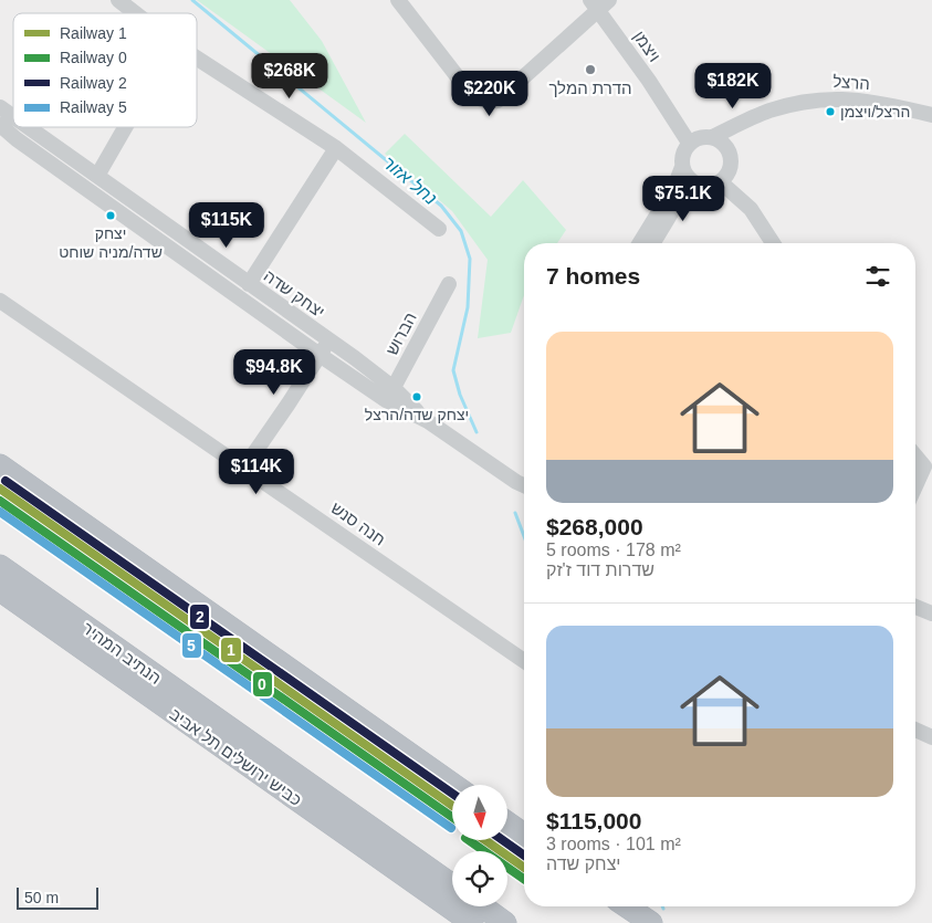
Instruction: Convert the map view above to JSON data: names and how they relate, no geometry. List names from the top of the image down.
{
  "streets": {
    "highway": ["הנתיב המהיר", "כביש ירושלים תל אביב"],
    "street": [
      "ויצמן",
      "הרצל",
      "יצחק שדה",
      "הברוש",
      "חנה סנש"
    ]
  },
  "crossings": [
    ["ויצמן", "הרצל"],
    ["יצחק שדה", "הברוש"]
  ],
  "water": ["נחל אזור"],
  "places": [
    "הדרת המלך",
    "הרצל/ויצמן",
    "יצחק שדה/מניה שוחט",
    "יצחק שדה/הרצל"
  ],
  "lines": [
    "rail line 2",
    "rail line 1",
    "rail line 0",
    "rail line 5"
  ],
  "legend": [
    "Railway 1",
    "Railway 0",
    "Railway 2",
    "Railway 5"
  ],
  "scale_bar": "50 m",
  "north": "bottom",
  "page": {
    "price": [
      "$268K",
      "$182K",
      "$220K",
      "$75.1K",
      "$115K",
      "$94.8K",
      "$114K"
    ],
    "heading": "7 homes",
    "list": [
      {
        "name": "$268,000",
        "note": "5 rooms · 178 m² · שדרות דוד ז'זק"
      },
      {
        "name": "$115,000",
        "note": "3 rooms · 101 m² · יצחק שדה"
      }
    ],
    "scale": "50 m"
  }
}
